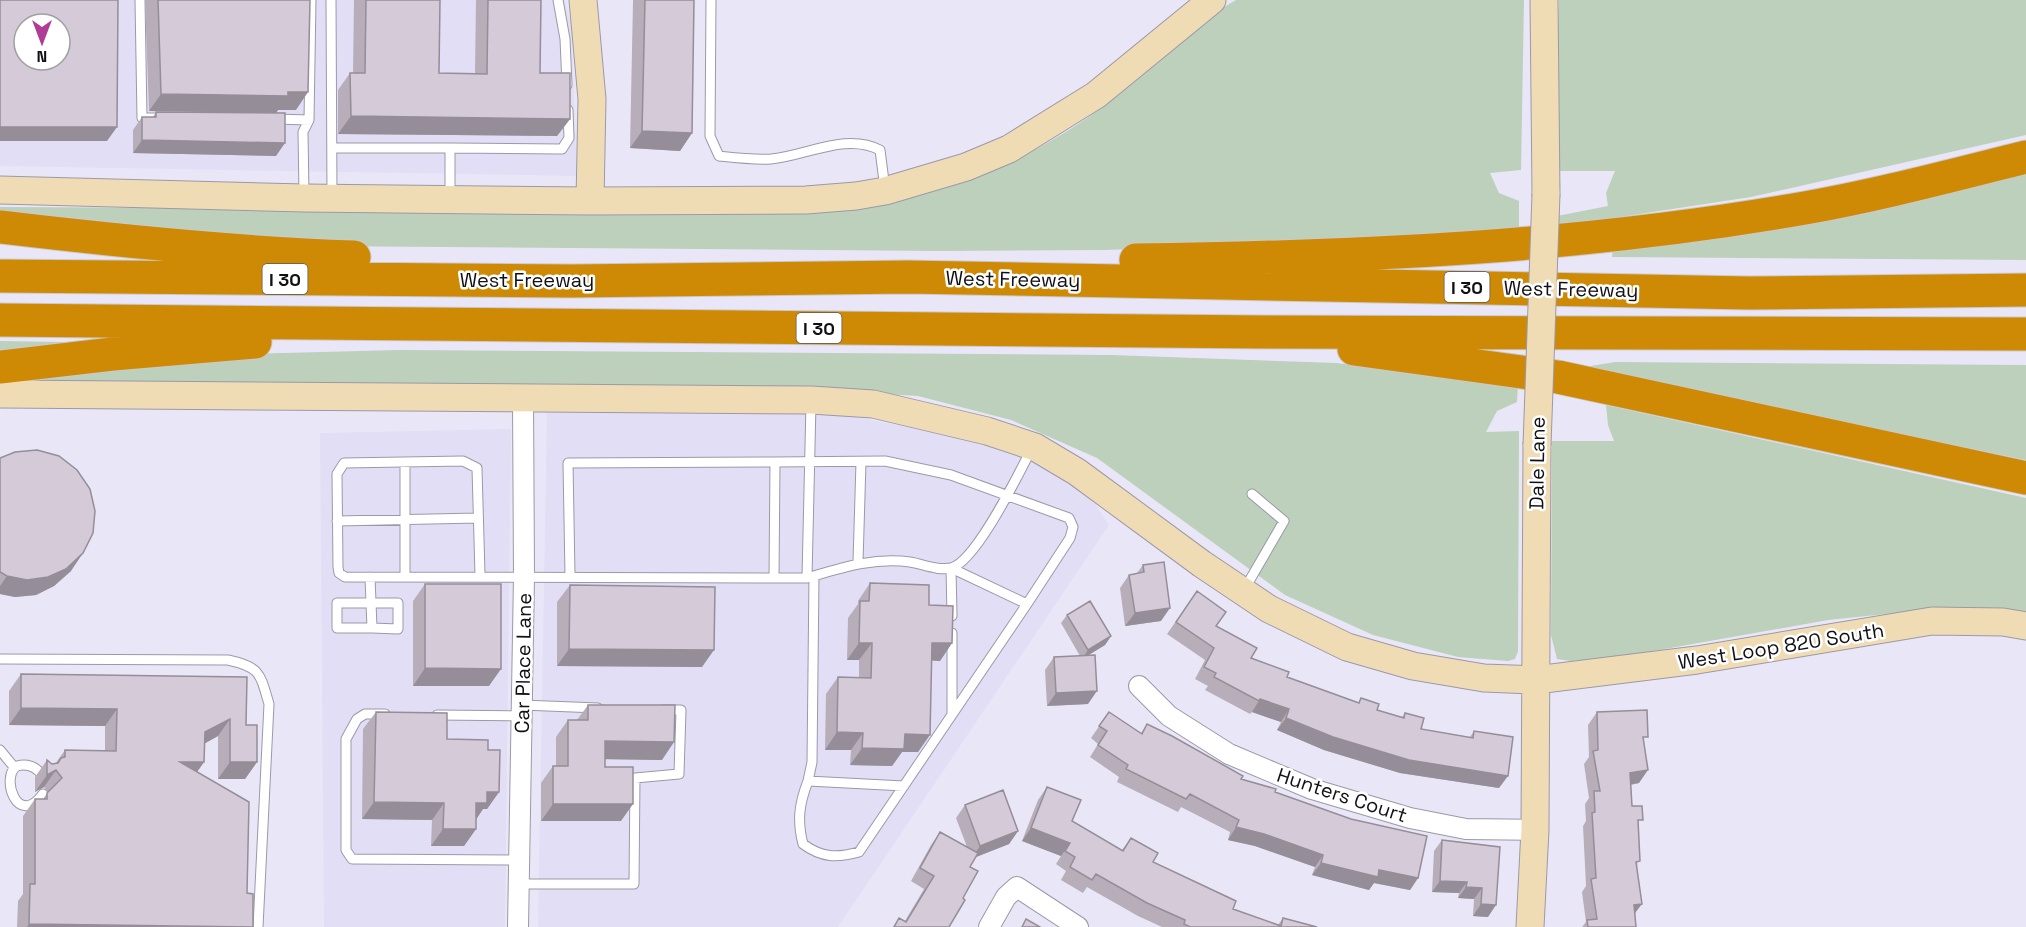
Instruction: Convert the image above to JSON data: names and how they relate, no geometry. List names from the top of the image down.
{
  "streets": {
    "highway": ["I 30", "West Freeway"],
    "main road": ["Dale Lane", "West Loop 820 South"],
    "street": ["Car Place Lane", "Hunters Court"]
  },
  "crossings": [
    ["Dale Lane", "West Loop 820 South"],
    ["Dale Lane", "Hunters Court"]
  ],
  "north": "bottom"
}
